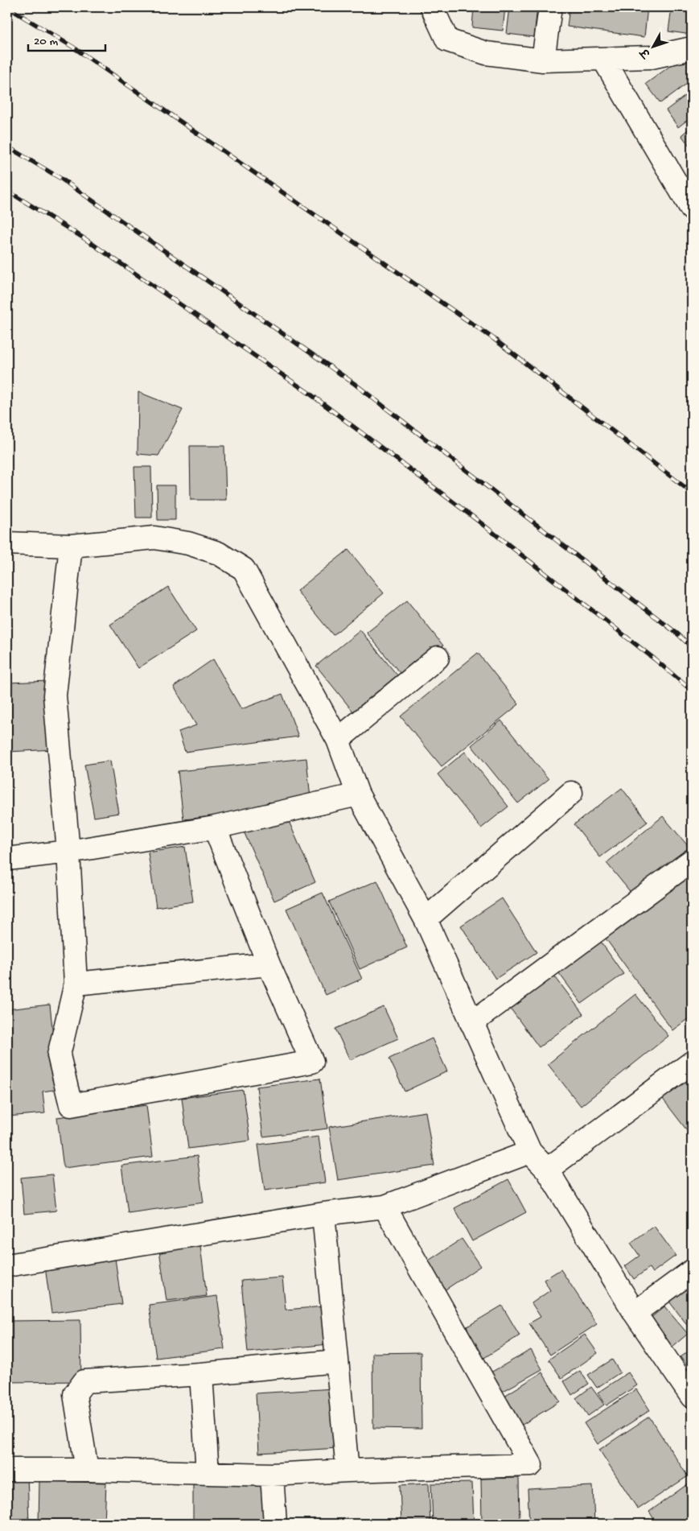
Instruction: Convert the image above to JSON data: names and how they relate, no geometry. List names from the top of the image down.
{
  "scale_bar": "20 m",
  "north": "bottom left"
}
